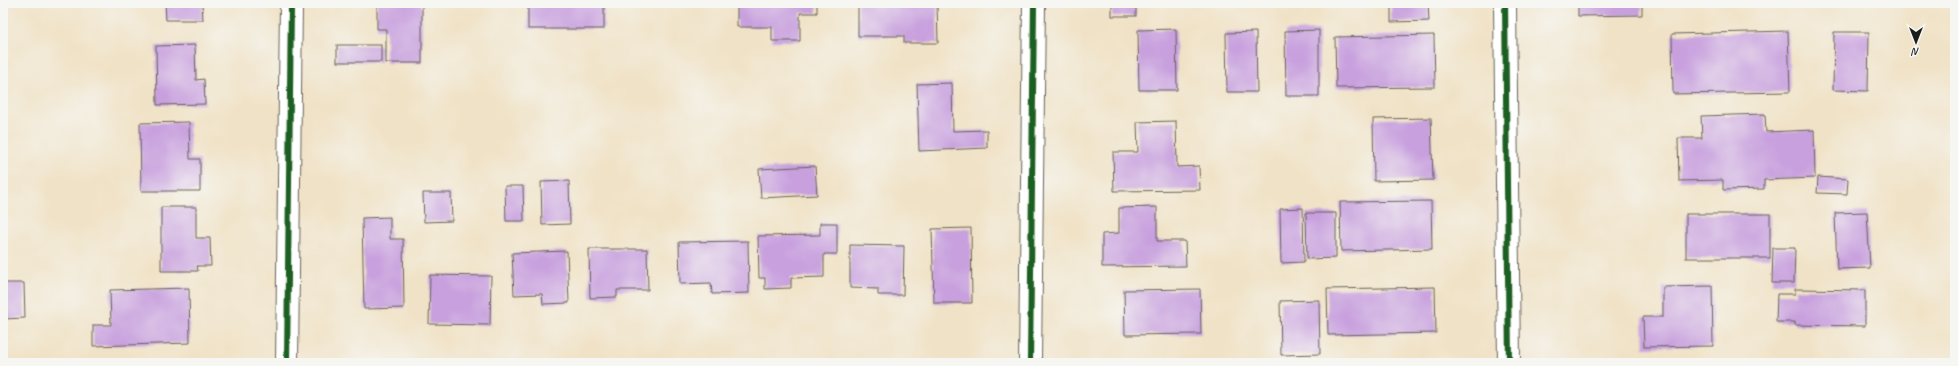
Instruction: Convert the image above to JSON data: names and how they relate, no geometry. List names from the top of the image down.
{
  "north": "bottom"
}
